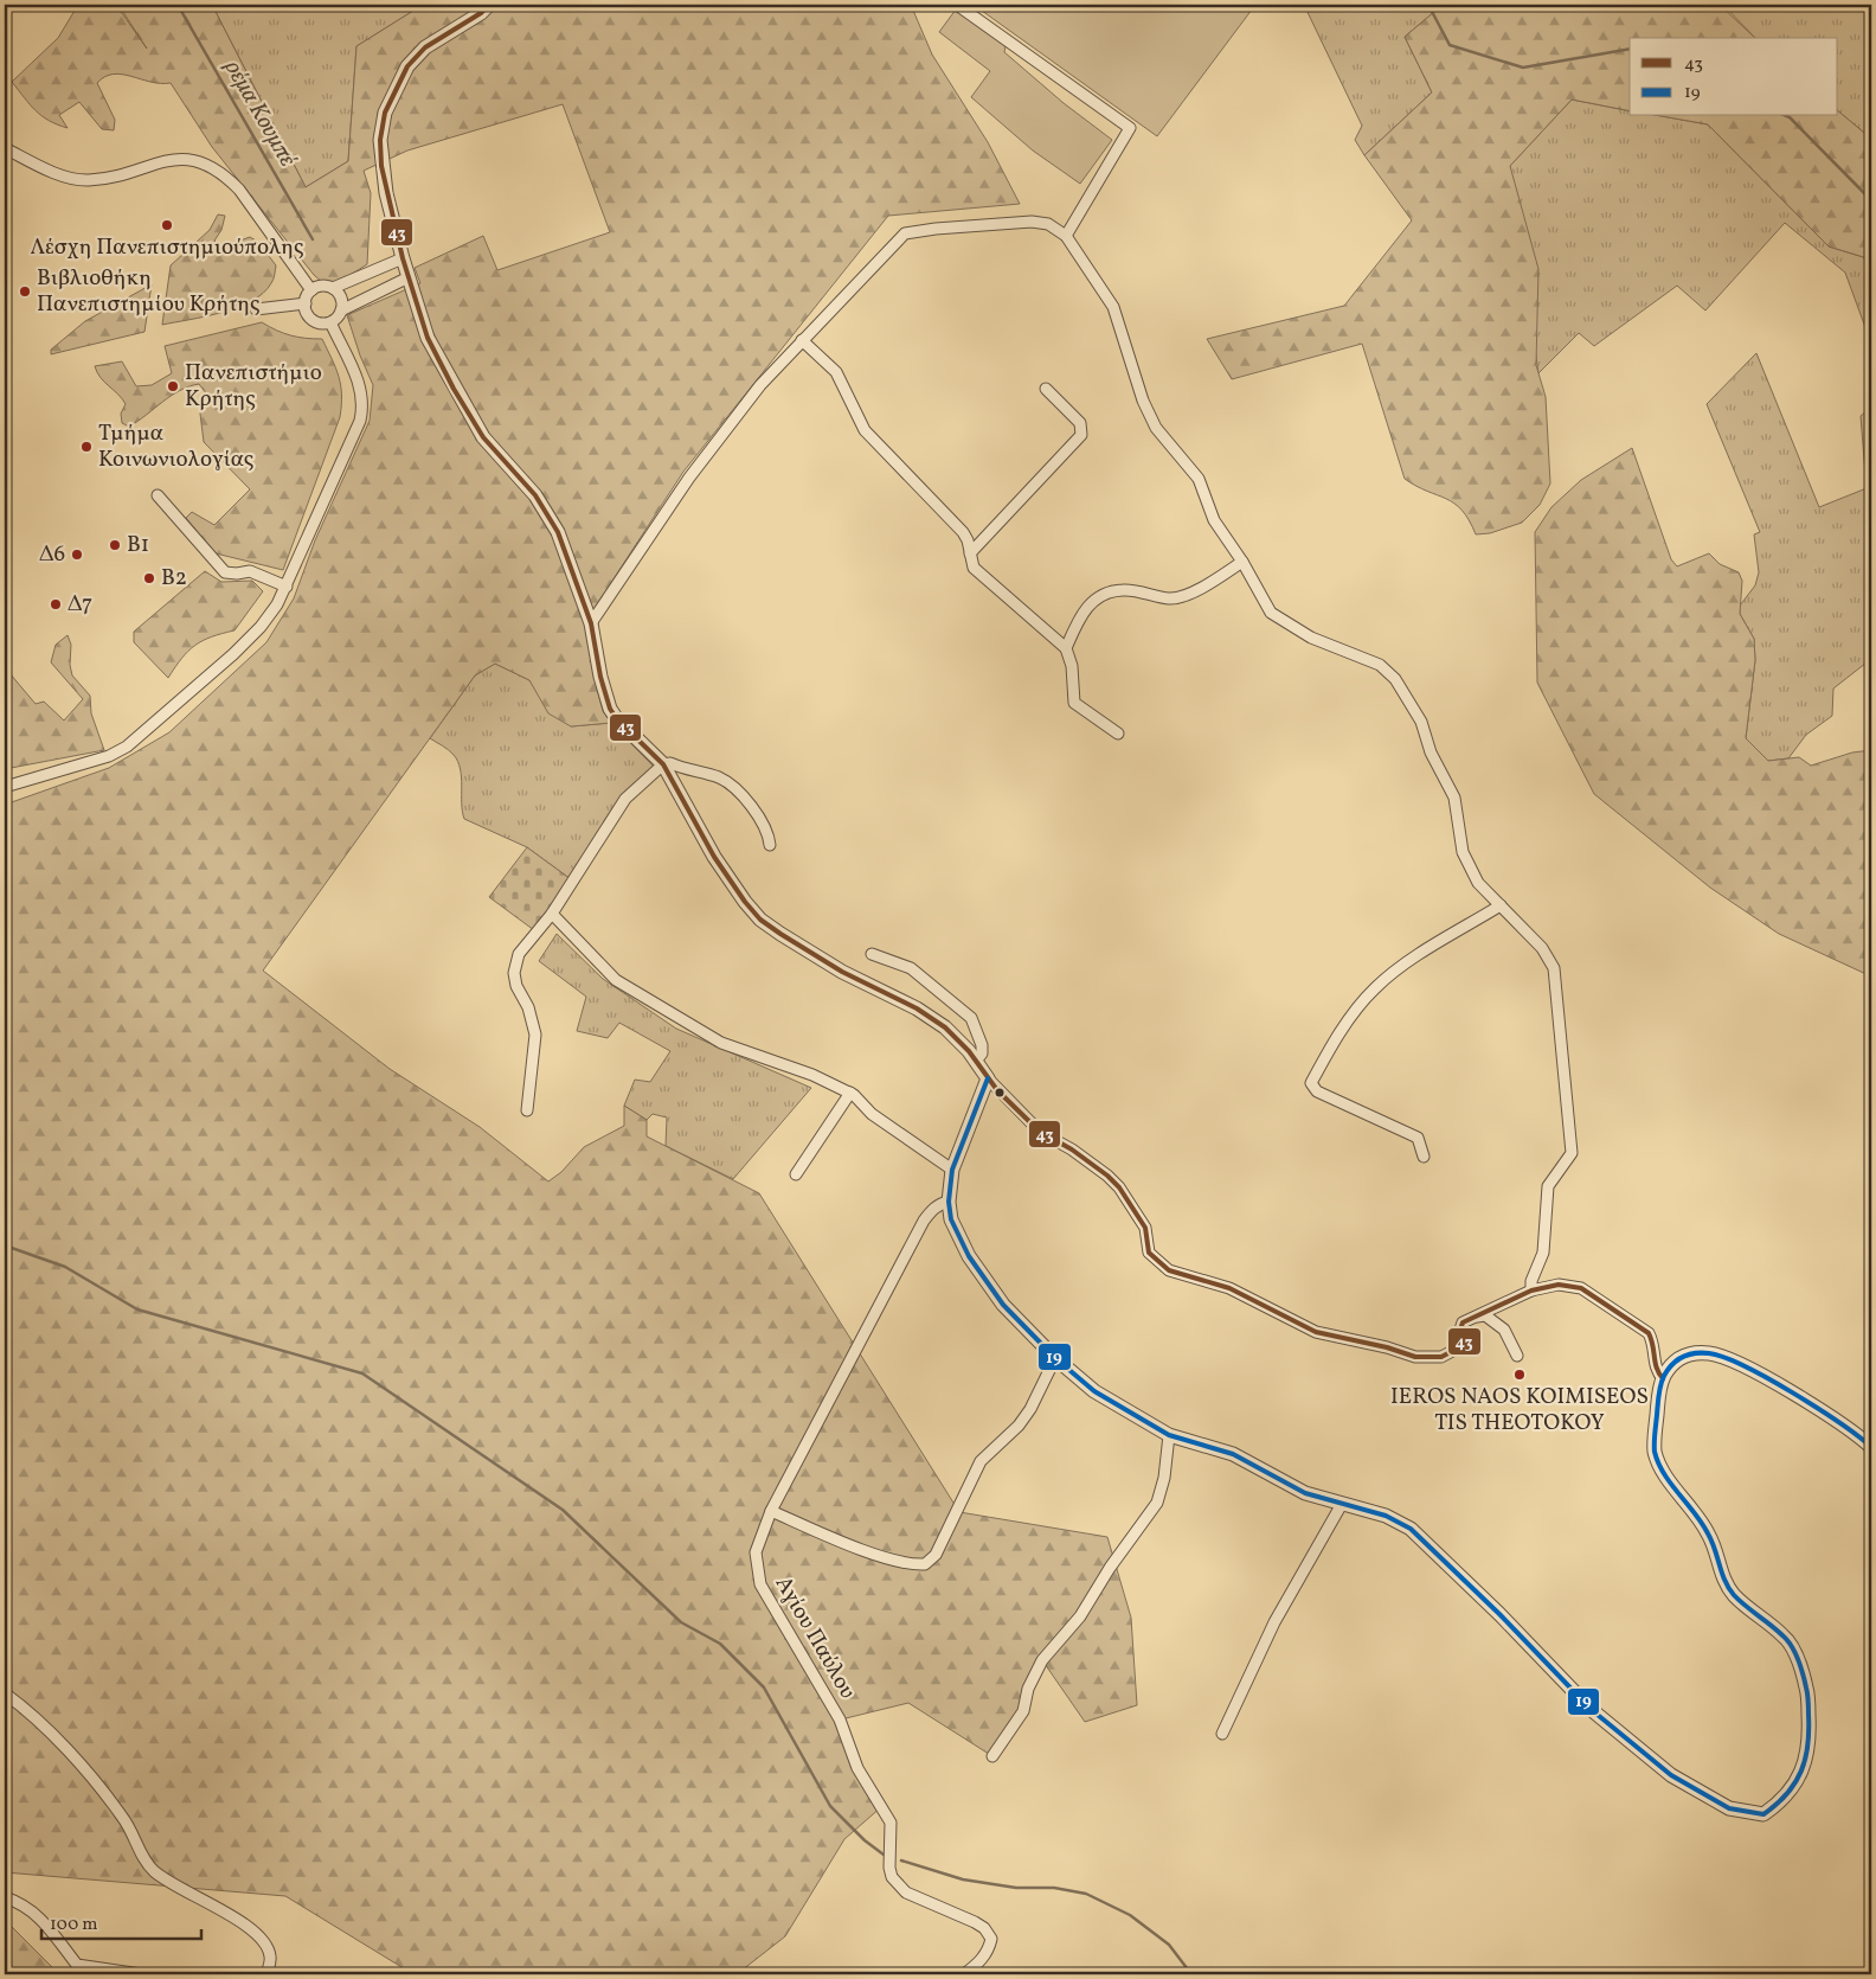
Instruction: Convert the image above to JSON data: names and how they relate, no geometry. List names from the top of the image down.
{
  "streets": {
    "street": ["Αγίου Παύλου"]
  },
  "water": ["ρέμα Κουμπέ"],
  "places": [
    "Λέσχη Πανεπιστημιούπολης",
    "Βιβλιοθήκη Πανεπιστημίου Κρήτης",
    "Πανεπιστήμιο Κρήτης",
    "Τμήμα Κοινωνιολογίας",
    "Β1",
    "Δ6",
    "Β2",
    "Δ7",
    "IEROS NAOS KOIMISEOS TIS THEOTOKOY"
  ],
  "lines": ["transit line 43", "transit line 19"],
  "legend": ["43", "19"],
  "scale_bar": "100 m"
}
